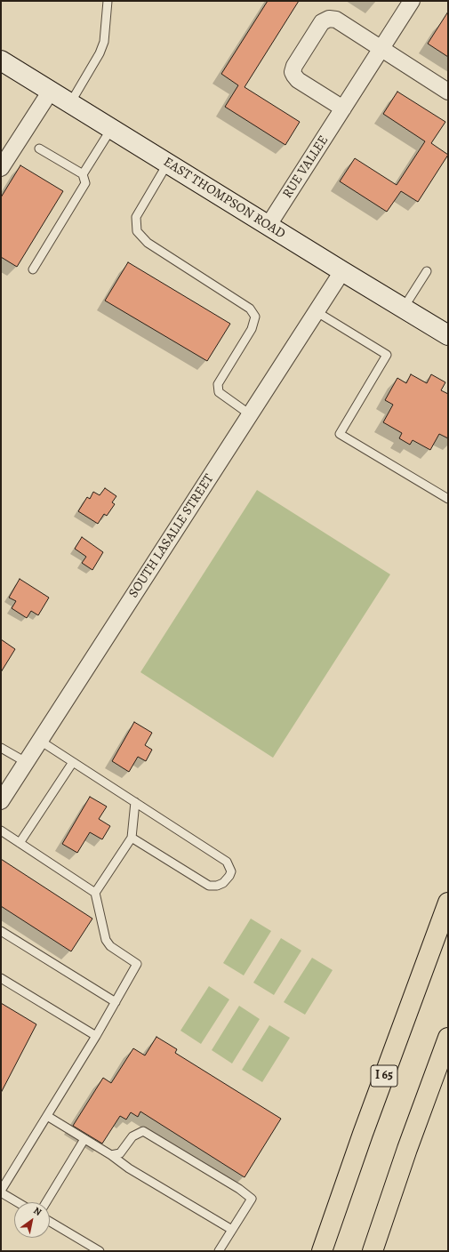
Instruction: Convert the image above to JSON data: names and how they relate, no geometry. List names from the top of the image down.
{
  "streets": {
    "highway": ["I 65"],
    "main road": ["EAST THOMPSON ROAD"],
    "street": ["RUE VALLEE", "SOUTH LASALLE STREET"]
  },
  "crossings": [
    ["RUE VALLEE", "EAST THOMPSON ROAD"],
    ["EAST THOMPSON ROAD", "SOUTH LASALLE STREET"]
  ],
  "north": "top right"
}
